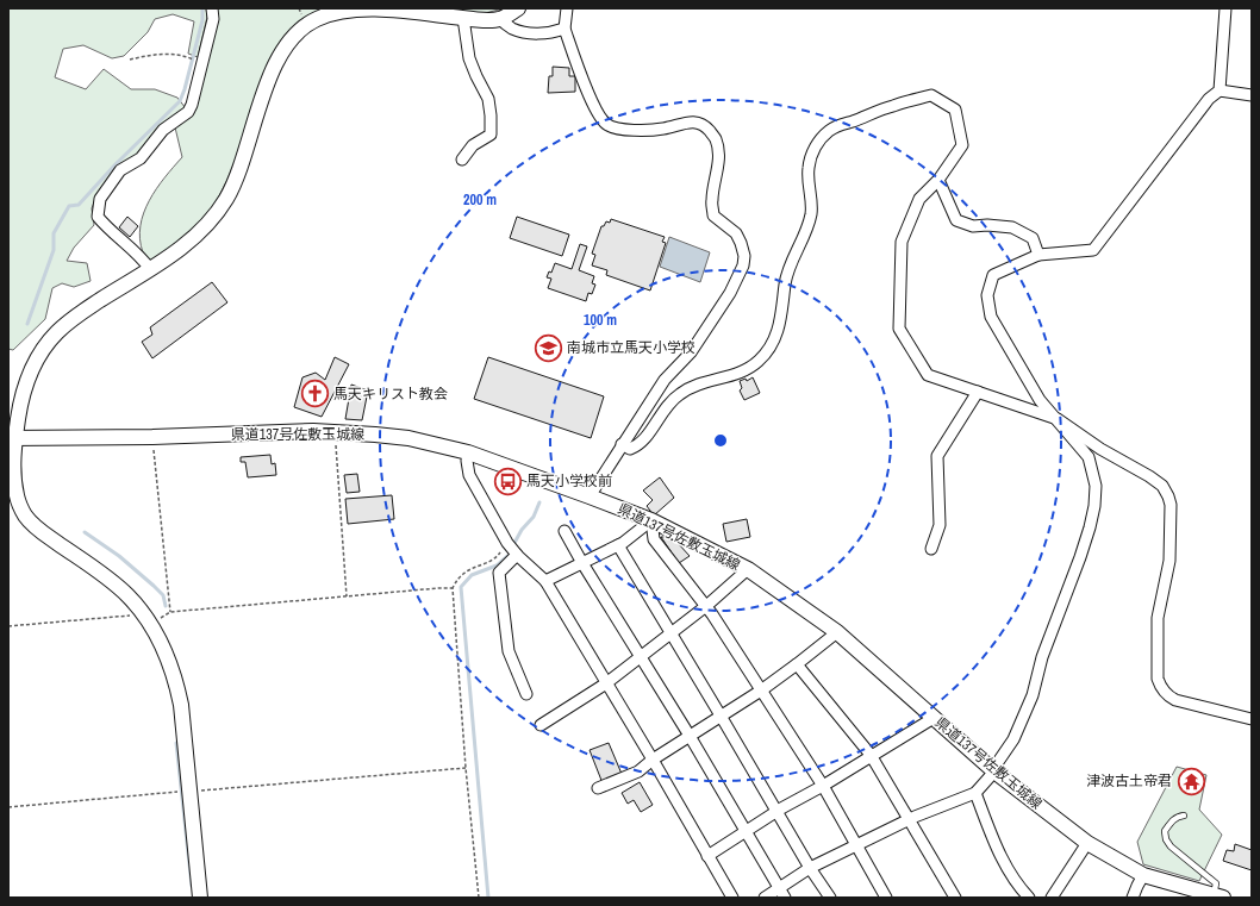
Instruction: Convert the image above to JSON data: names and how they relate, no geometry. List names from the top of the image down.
{
  "streets": {
    "main road": ["県道137号佐敷玉城線"]
  },
  "places": {
    "school or university": ["南城市立馬天小学校"],
    "church": ["馬天キリスト教会"],
    "bus stop": ["馬天小学校前"],
    "temple": ["津波古土帝君"]
  },
  "rings": ["200 m", "100 m"]
}
